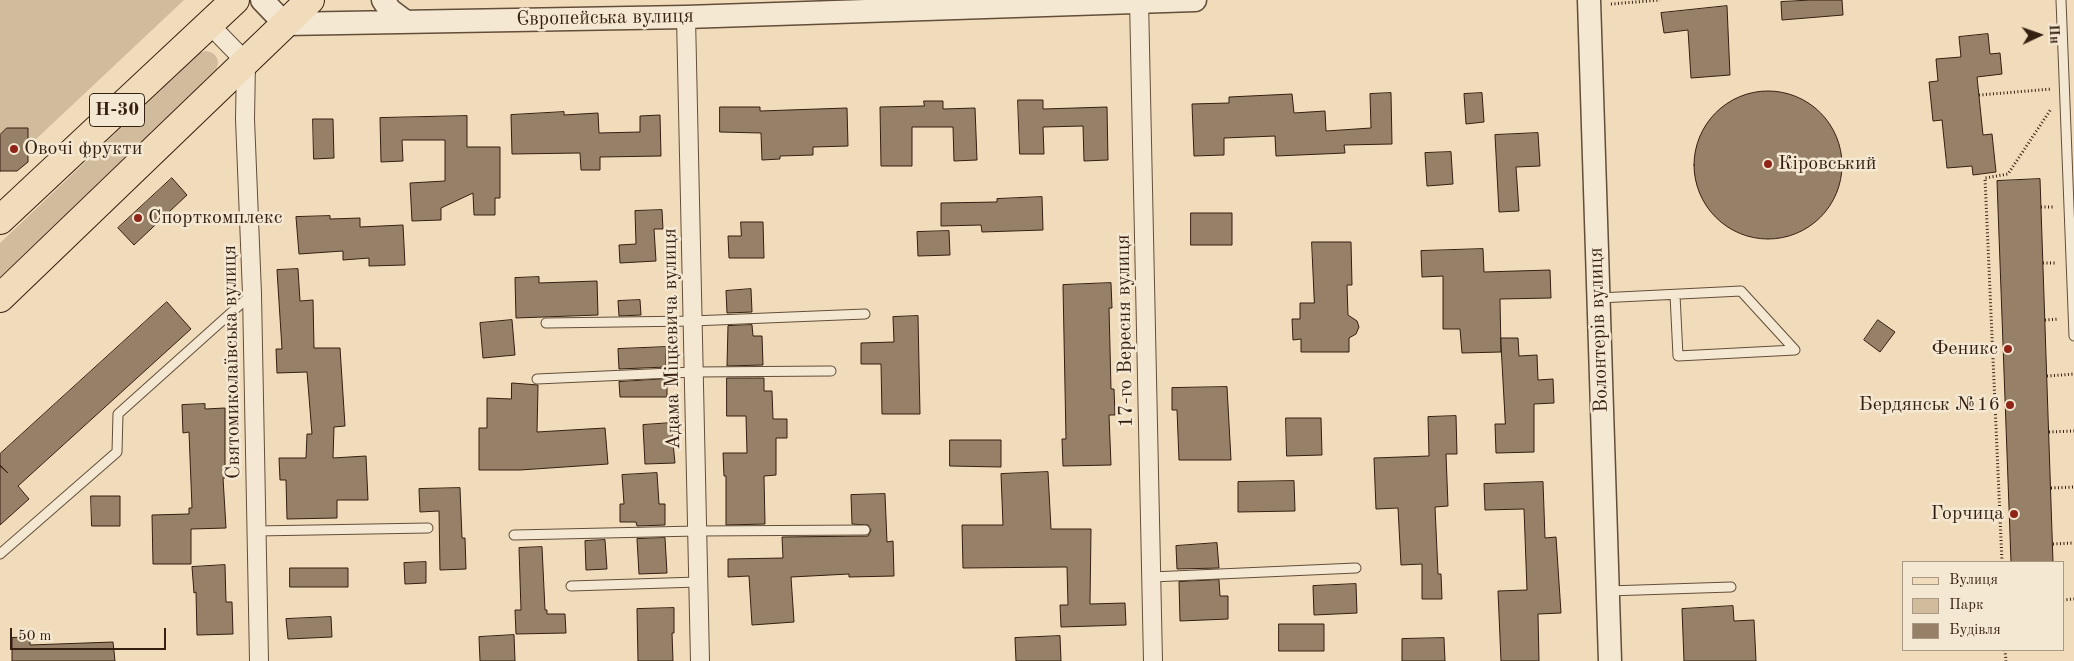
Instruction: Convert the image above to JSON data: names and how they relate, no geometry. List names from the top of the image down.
{
  "streets": {
    "main road": ["Н-30"],
    "street": [
      "Європейська вулиця",
      "Волонтерів вулиця",
      "17-го Вересня вулиця",
      "Адама Міцкевича вулиця",
      "Святомиколаївська вулиця"
    ]
  },
  "crossings": [
    ["Європейська вулиця", "Н-30"],
    ["Європейська вулиця", "17-го Вересня вулиця"],
    ["Європейська вулиця", "Адама Міцкевича вулиця"],
    ["Н-30", "Святомиколаївська вулиця"]
  ],
  "places": [
    "Овочі фрукти",
    "Кіровський",
    "Спорткомплекс",
    "Феникс",
    "Бердянськ №16",
    "Горчица"
  ],
  "legend": ["Вулиця", "Парк", "Будівля"],
  "scale_bar": "50 m",
  "north": "right"
}
